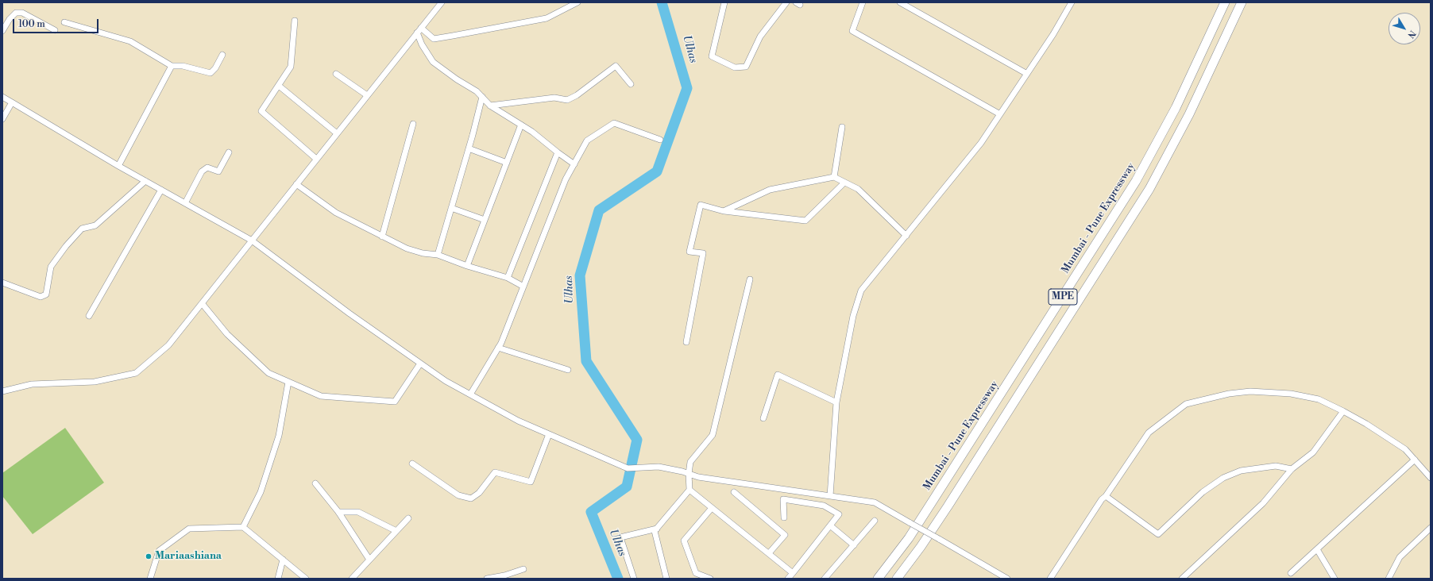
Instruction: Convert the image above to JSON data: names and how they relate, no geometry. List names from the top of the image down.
{
  "streets": {
    "highway": ["Mumbai - Pune Expressway", "MPE"]
  },
  "water": ["Ulhas"],
  "places": ["Mariaashiana"],
  "scale_bar": "100 m",
  "north": "bottom right"
}
